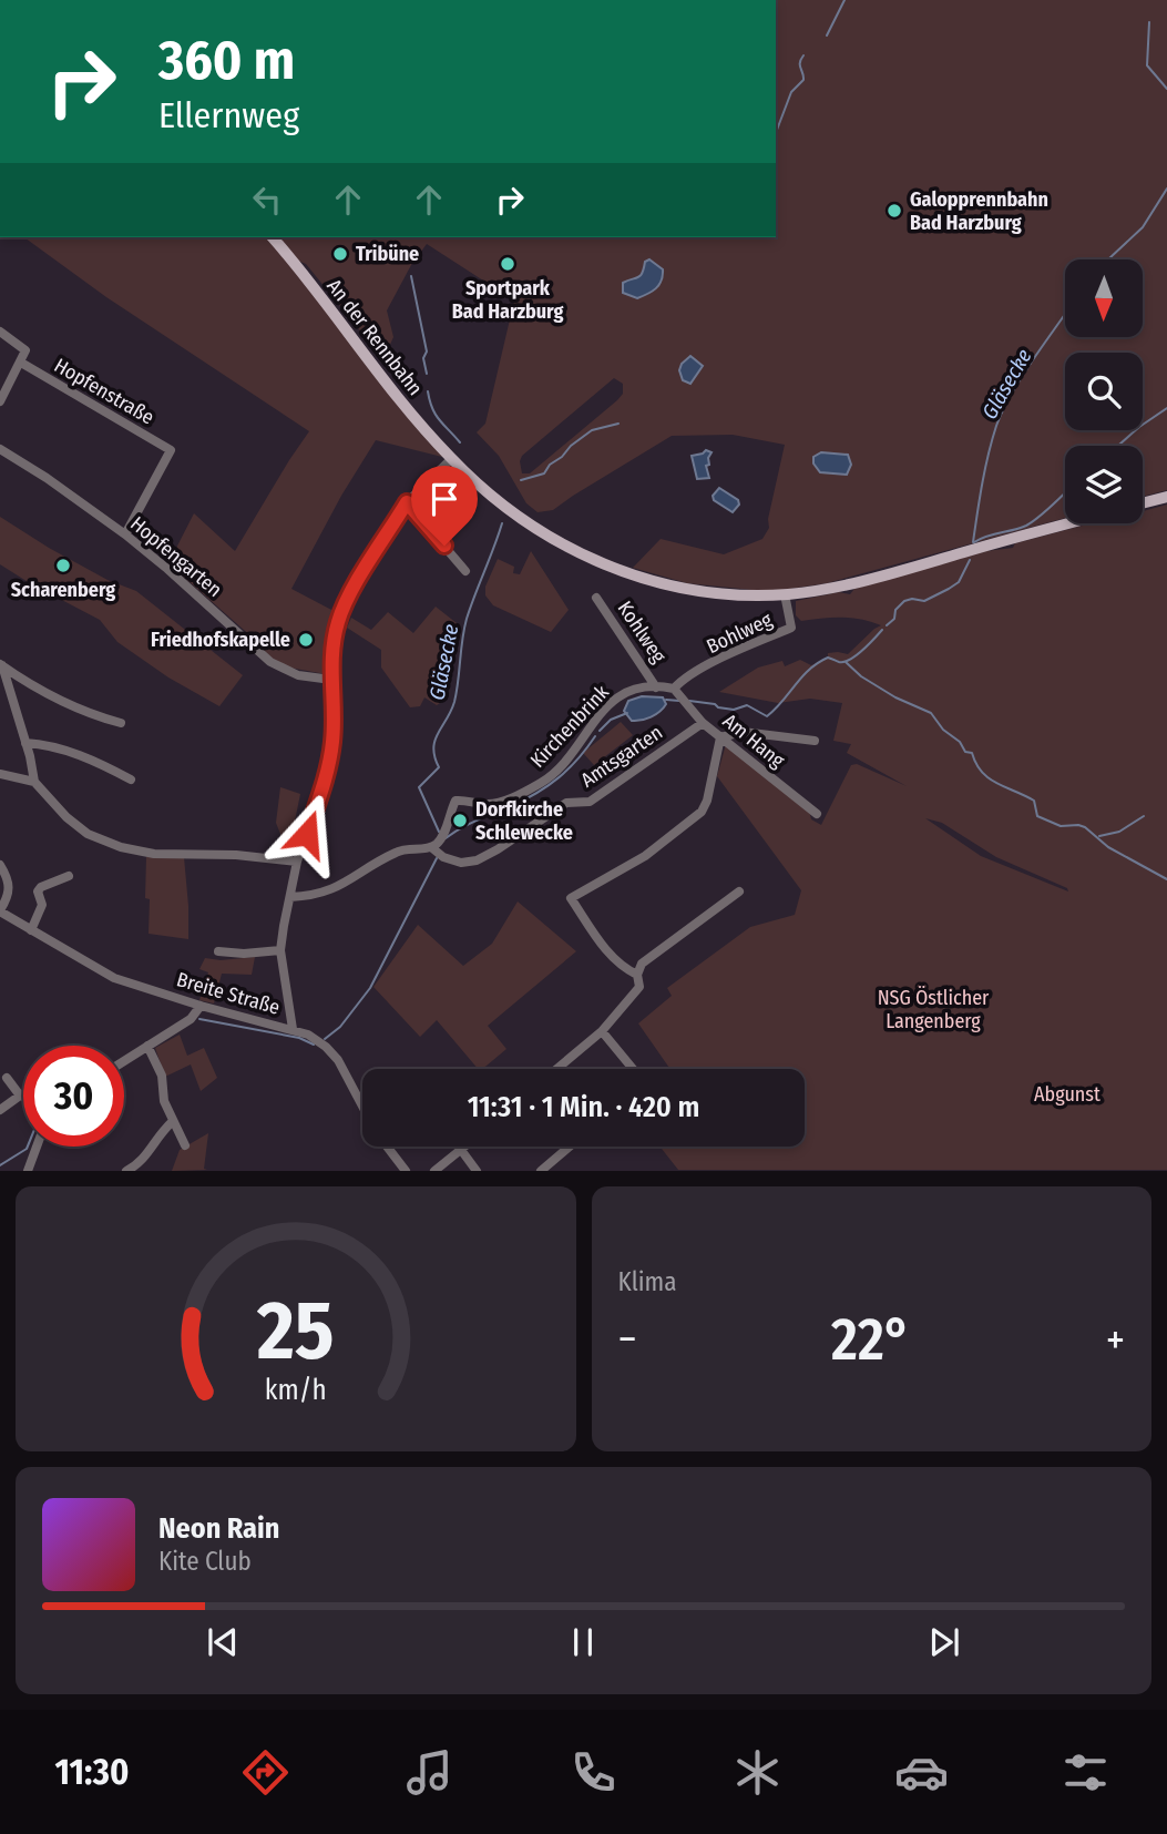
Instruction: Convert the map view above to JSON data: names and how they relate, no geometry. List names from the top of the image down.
{
  "streets": {
    "main road": ["An der Rennbahn"],
    "street": [
      "Hopfenstraße",
      "Hopfengarten",
      "Kohlweg",
      "Bohlweg",
      "Kirchenbrink",
      "Am Hang",
      "Amtsgarten",
      "Breite Straße"
    ]
  },
  "crossings": [
    ["An der Rennbahn", "Bohlweg"],
    ["Hopfenstraße", "Hopfengarten"],
    ["Kohlweg", "Kirchenbrink"],
    ["Bohlweg", "Kirchenbrink"],
    ["Bohlweg", "Am Hang"],
    ["Kirchenbrink", "Am Hang"],
    ["Kirchenbrink", "Amtsgarten"],
    ["Am Hang", "Amtsgarten"]
  ],
  "water": ["Gläsecke"],
  "parks": ["NSG Östlicher Langenberg", "Abgunst"],
  "places": [
    "Galopprennbahn Bad Harzburg",
    "Tribüne",
    "Sportpark Bad Harzburg",
    "Scharenberg",
    "Friedhofskapelle",
    "Dorfkirche Schlewecke"
  ],
  "north": "bottom",
  "page": {
    "turn": ["360 m", "Ellernweg"],
    "limit": "30",
    "trip": "11:31 · 1 Min. · 420 m",
    "tile": "Klima",
    "heat": ["−", "22°", "+"],
    "song": ["Neon Rain", "Kite Club"],
    "tabs": "11:30",
    "gauge": ["25", "km/h"]
  }
}
